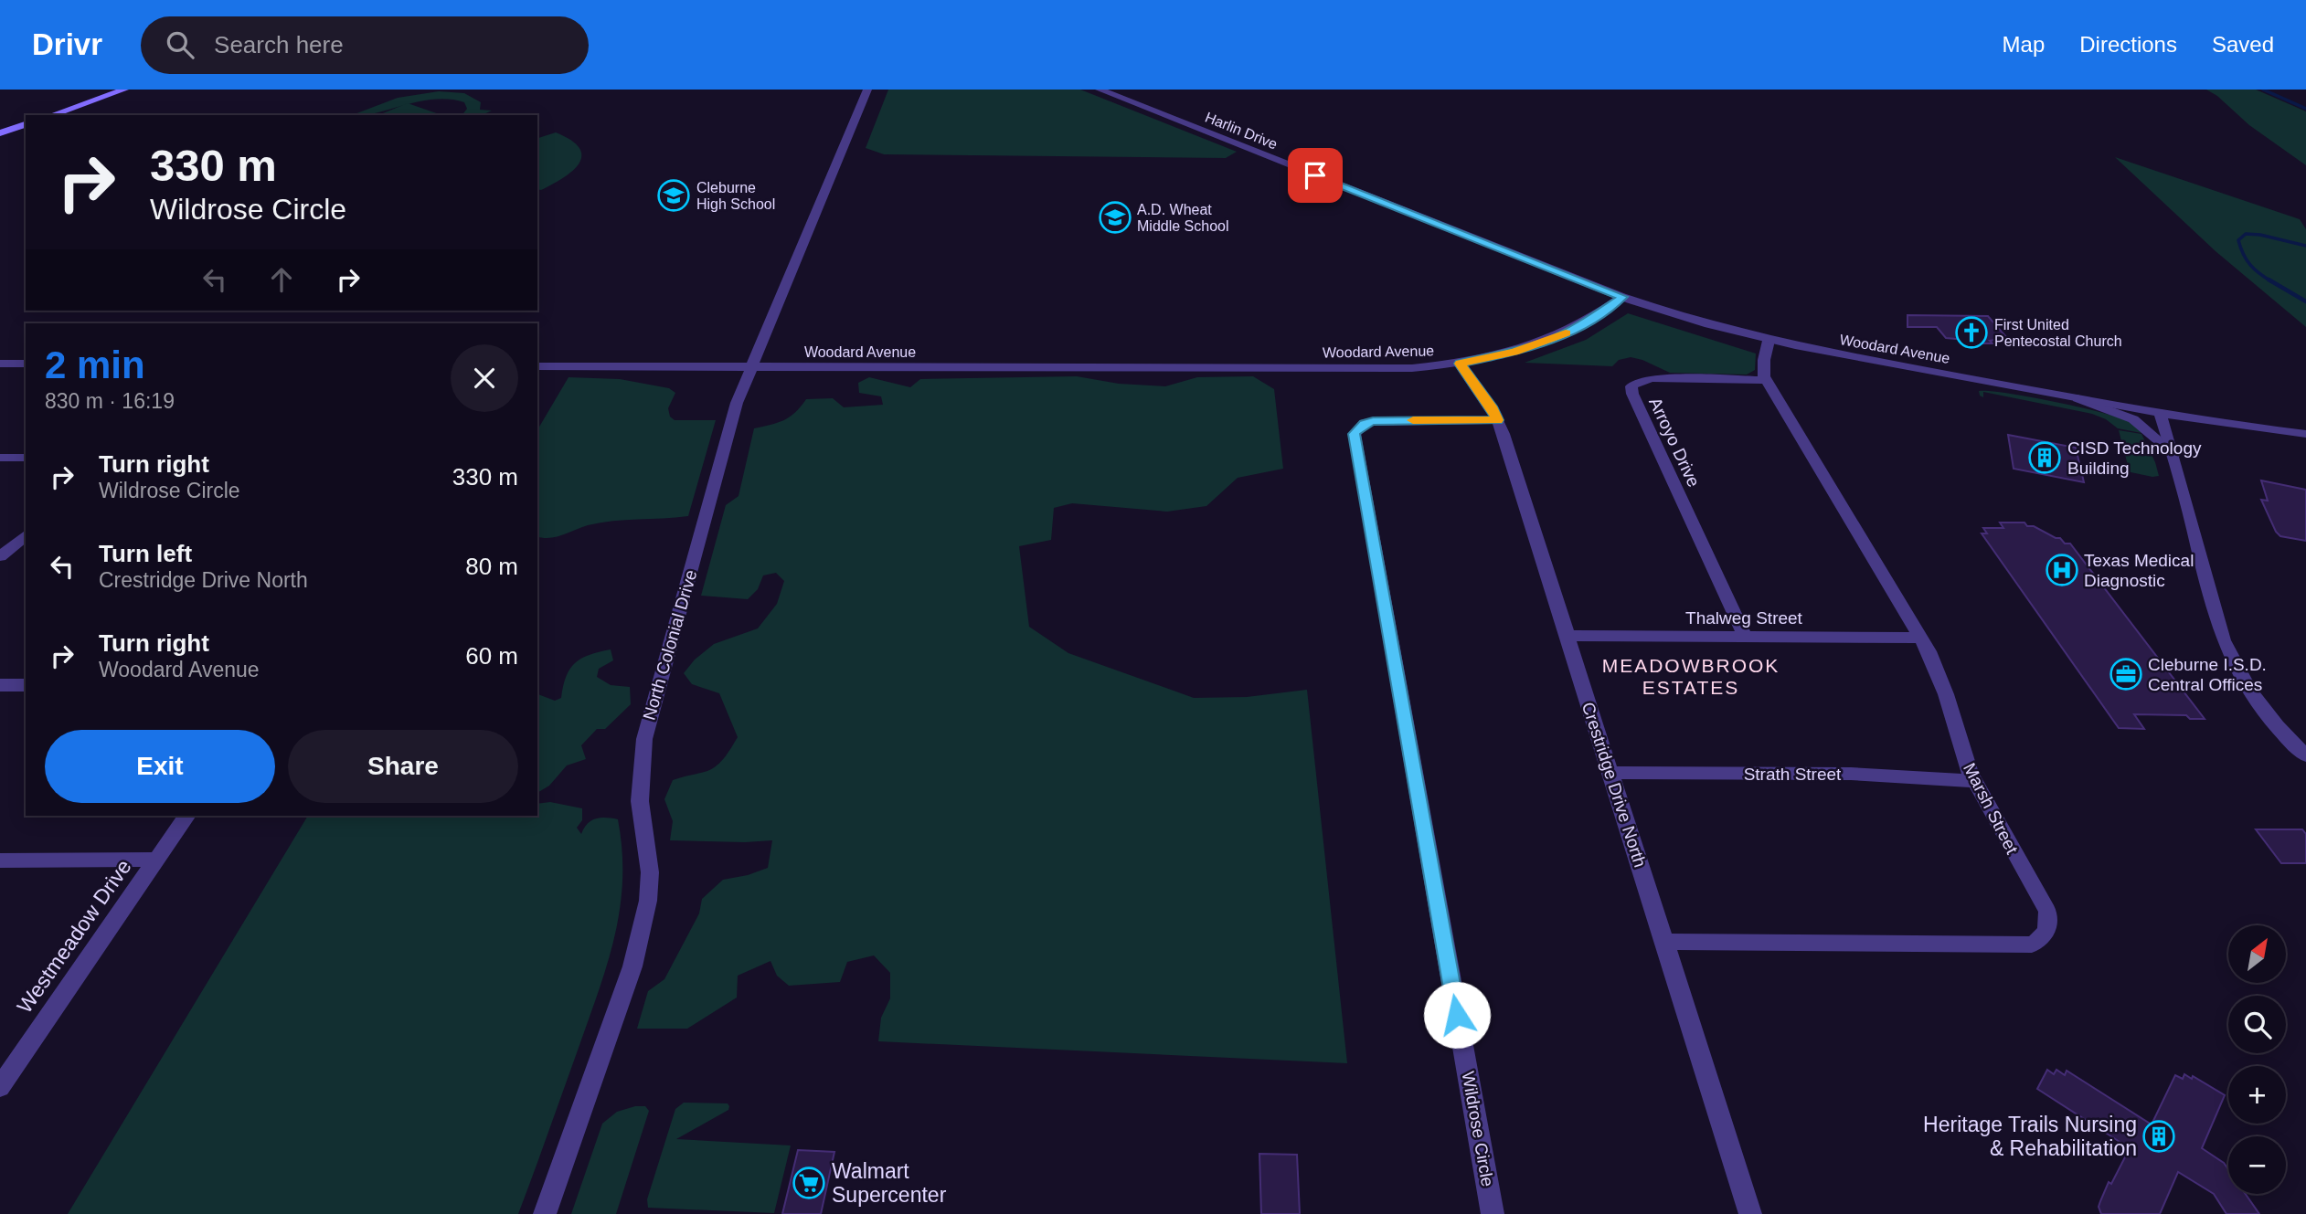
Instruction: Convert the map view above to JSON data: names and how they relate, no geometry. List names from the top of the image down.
{
  "streets": {
    "street": [
      "Harlin Drive",
      "Woodard Avenue",
      "Arroyo Drive",
      "Thalweg Street",
      "North Colonial Drive",
      "Strath Street",
      "Crestridge Drive North",
      "Marsh Street",
      "Westmeadow Drive",
      "Wildrose Circle"
    ]
  },
  "crossings": [
    ["Harlin Drive", "Woodard Avenue"],
    ["Woodard Avenue", "North Colonial Drive"],
    ["Woodard Avenue", "Crestridge Drive North"],
    ["Arroyo Drive", "Thalweg Street"],
    ["Arroyo Drive", "Marsh Street"],
    ["Thalweg Street", "Crestridge Drive North"],
    ["Thalweg Street", "Marsh Street"],
    ["Strath Street", "Crestridge Drive North"],
    ["Strath Street", "Marsh Street"],
    ["Crestridge Drive North", "Marsh Street"],
    ["Crestridge Drive North", "Wildrose Circle"]
  ],
  "districts": ["MEADOWBROOK ESTATES"],
  "places": {
    "school or university": ["Cleburne High School", "A.D. Wheat Middle School"],
    "church": ["First United Pentecostal Church"],
    "building": ["CISD Technology Building", "Heritage Trails Nursing & Rehabilitation"],
    "hospital": ["Texas Medical Diagnostic"],
    "office": ["Cleburne I.S.D. Central Offices"],
    "supermarket": ["Walmart Supercenter"]
  },
  "north": "top right",
  "page": {
    "header": "Drivr",
    "search": "Search here",
    "nav": ["Map", "Directions", "Saved"],
    "turn": ["330 m", "Wildrose Circle"],
    "heading": ["2 min", "830 m · 16:19"],
    "list": [
      {
        "name": "Turn right",
        "note": "Wildrose Circle",
        "value": "330 m"
      },
      {
        "name": "Turn left",
        "note": "Crestridge Drive North",
        "value": "80 m"
      },
      {
        "name": "Turn right",
        "note": "Woodard Avenue",
        "value": "60 m"
      }
    ],
    "buttons": ["Exit", "Share"],
    "map_buttons": ["+", "−"]
  }
}
